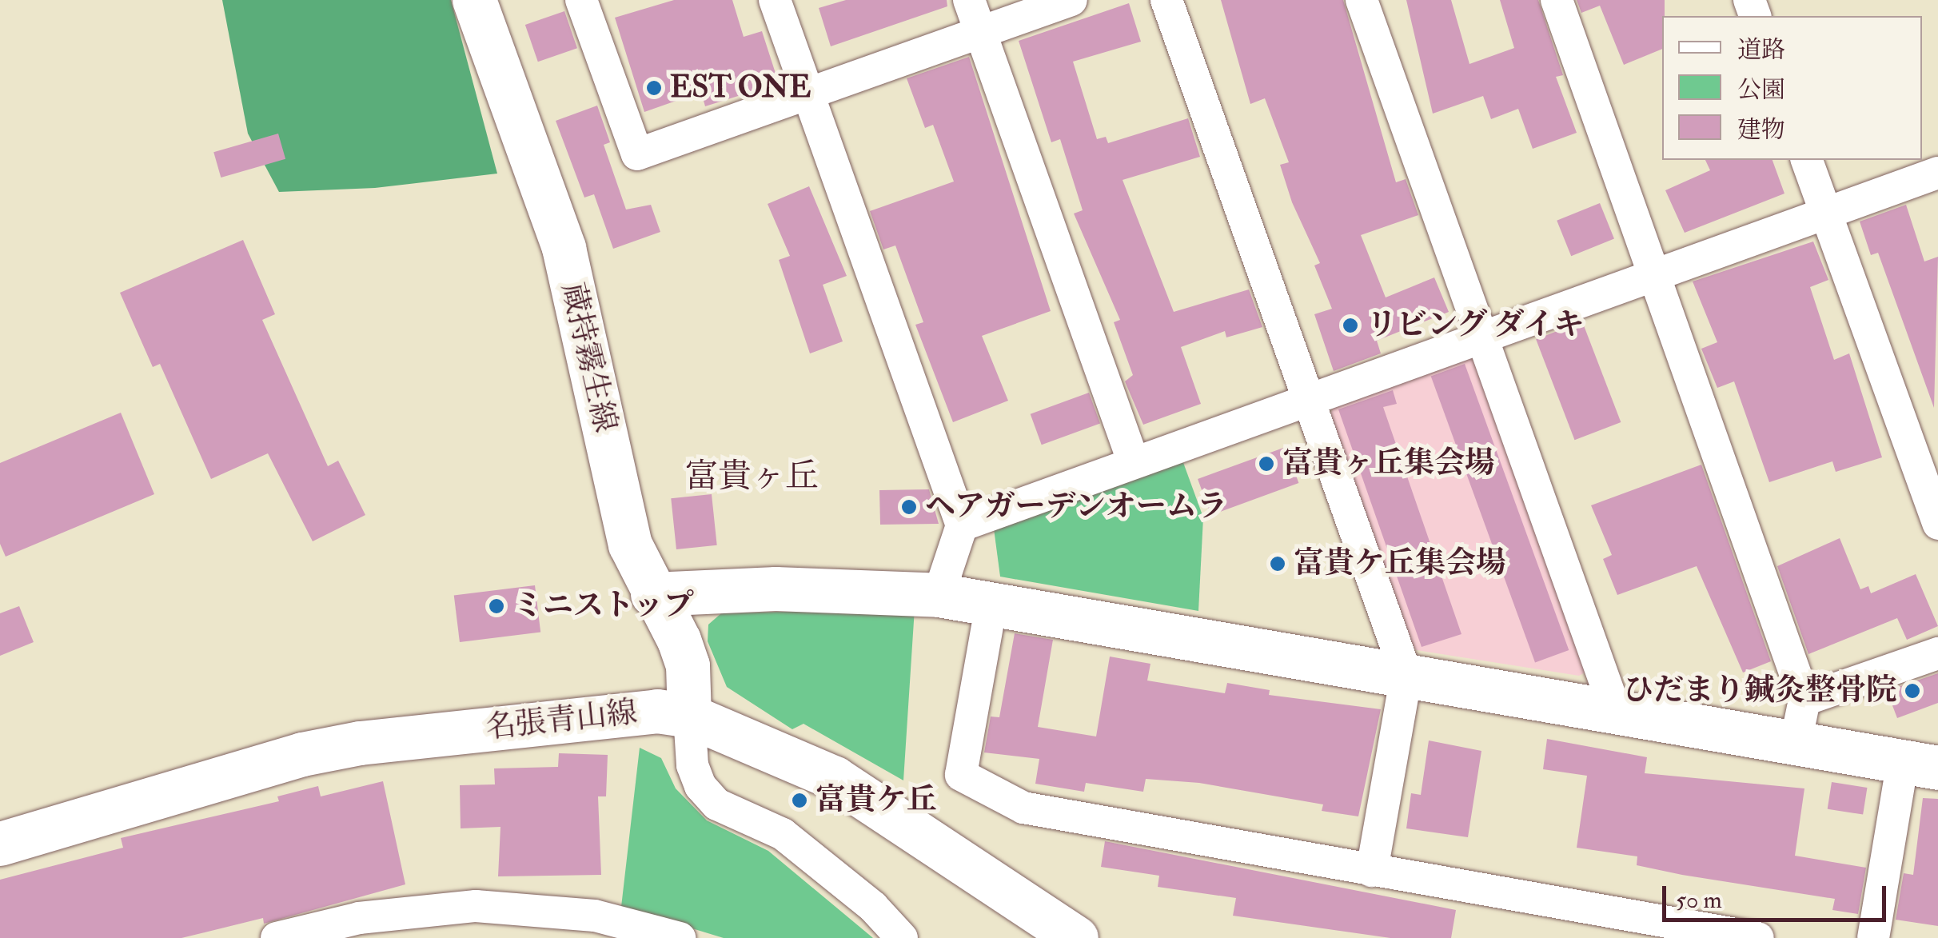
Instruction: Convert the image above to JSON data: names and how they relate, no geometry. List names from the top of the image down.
{
  "streets": {
    "main road": ["蔵持霧生線", "名張青山線"]
  },
  "crossings": [
    ["蔵持霧生線", "名張青山線"]
  ],
  "districts": ["富貴ヶ丘"],
  "places": [
    "EST ONE",
    "リビング ダイキ",
    "富貴ヶ丘集会場",
    "ヘアガーデンオームラ",
    "富貴ケ丘集会場",
    "ミニストップ",
    "ひだまり鍼灸整骨院",
    "富貴ケ丘"
  ],
  "legend": ["道路", "公園", "建物"],
  "scale_bar": "50 m"
}
